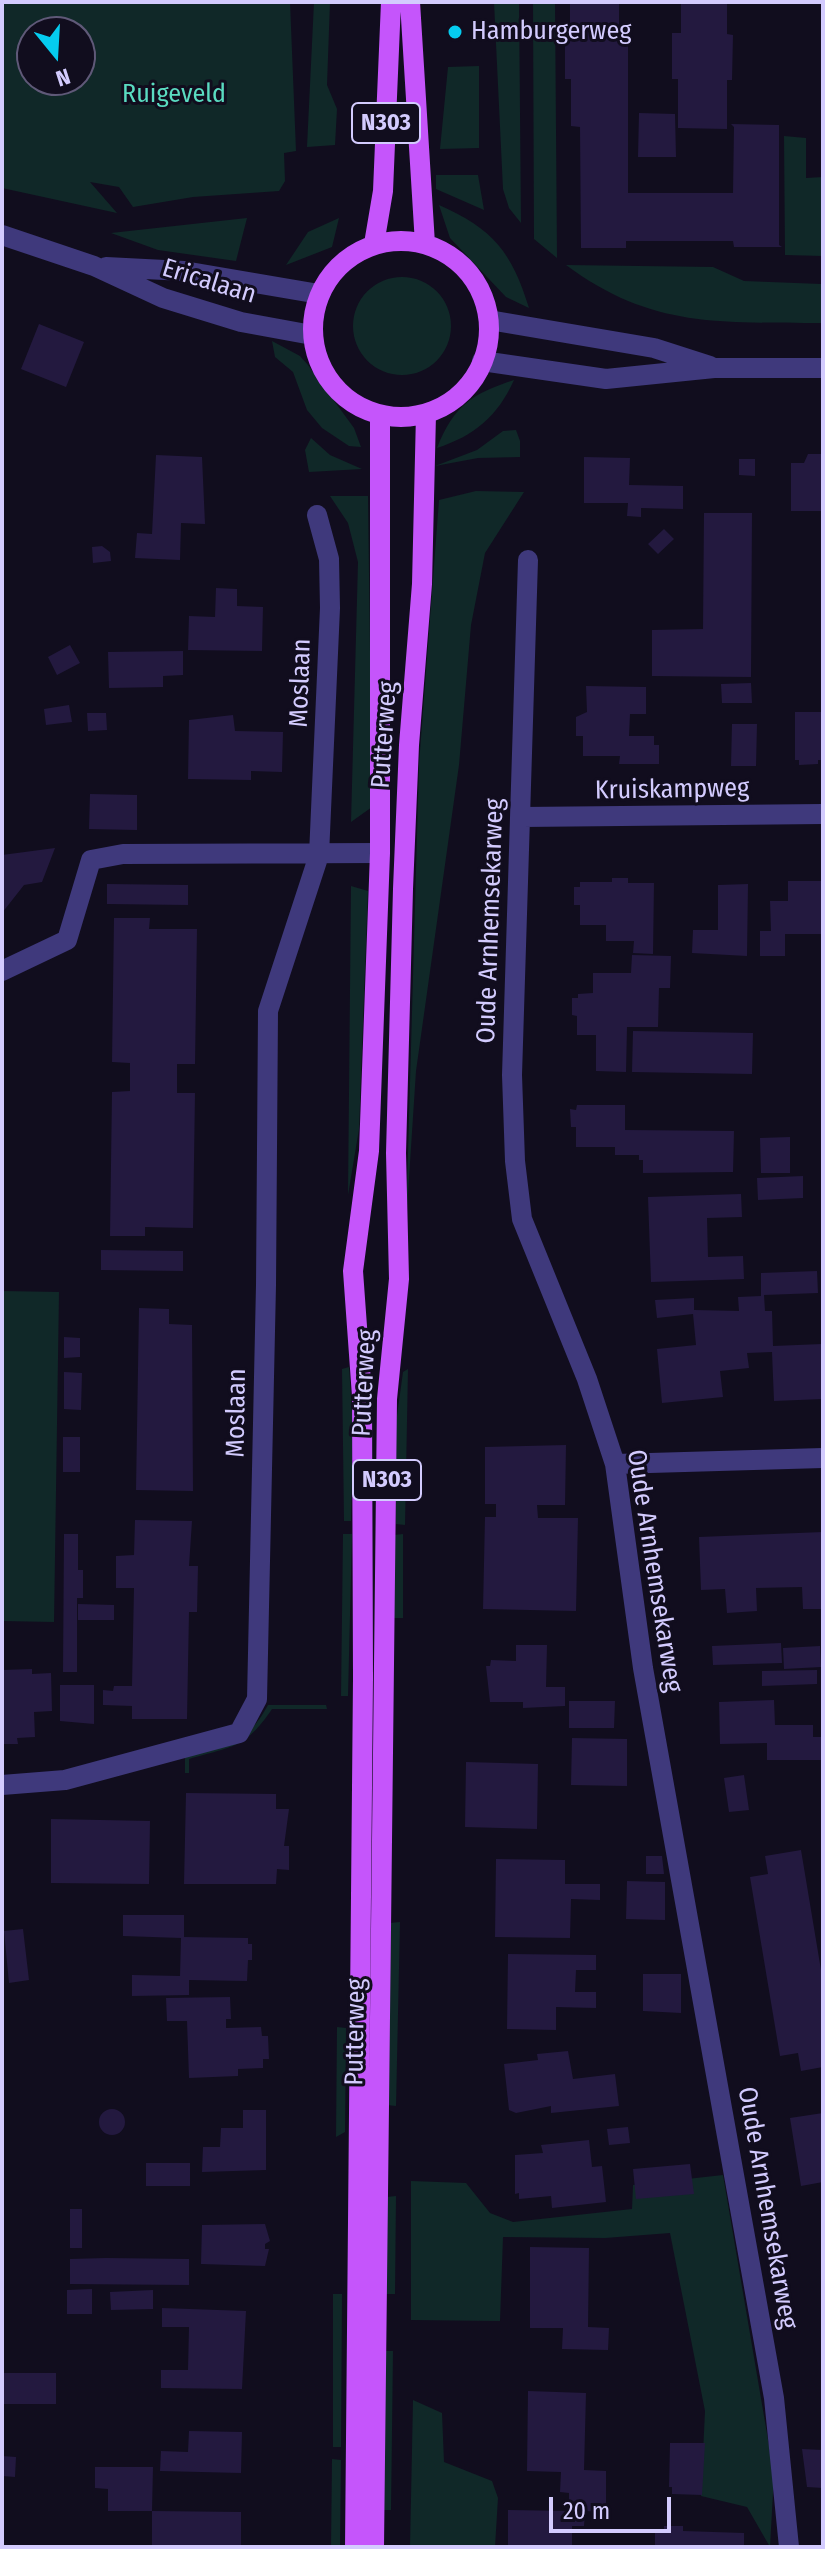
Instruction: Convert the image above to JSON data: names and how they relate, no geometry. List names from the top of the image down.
{
  "streets": {
    "main road": ["N303", "Putterweg"],
    "street": [
      "Ericalaan",
      "Moslaan",
      "Kruiskampweg",
      "Oude Arnhemsekarweg"
    ]
  },
  "crossings": [
    ["N303", "Ericalaan"],
    ["N303", "Putterweg"],
    ["Ericalaan", "Putterweg"],
    ["Kruiskampweg", "Oude Arnhemsekarweg"]
  ],
  "parks": ["Ruigeveld"],
  "places": ["Hamburgerweg"],
  "scale_bar": "20 m",
  "north": "bottom"
}
